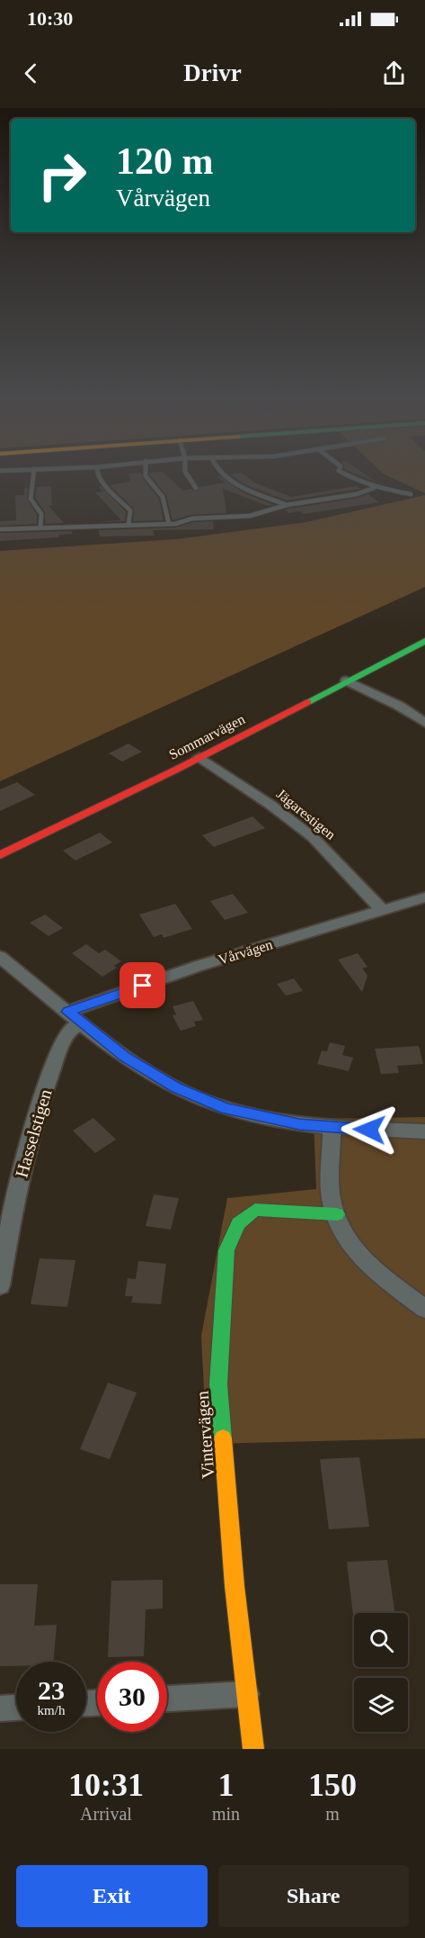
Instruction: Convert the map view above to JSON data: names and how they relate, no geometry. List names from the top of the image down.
{
  "streets": {
    "street": [
      "Sommarvägen",
      "Jägarestigen",
      "Vårvägen",
      "Hasselstigen",
      "Vintervägen"
    ]
  },
  "crossings": [
    ["Sommarvägen", "Jägarestigen"],
    ["Jägarestigen", "Vårvägen"],
    ["Vårvägen", "Hasselstigen"]
  ],
  "page": {
    "status": "10:30",
    "header": "Drivr",
    "turn": ["120 m", "Vårvägen"],
    "speed": "23 km/h",
    "limit": "30",
    "eta": [
      "10:31",
      "Arrival",
      "1",
      "min",
      "150",
      "m"
    ],
    "buttons": ["Exit", "Share"]
  }
}
